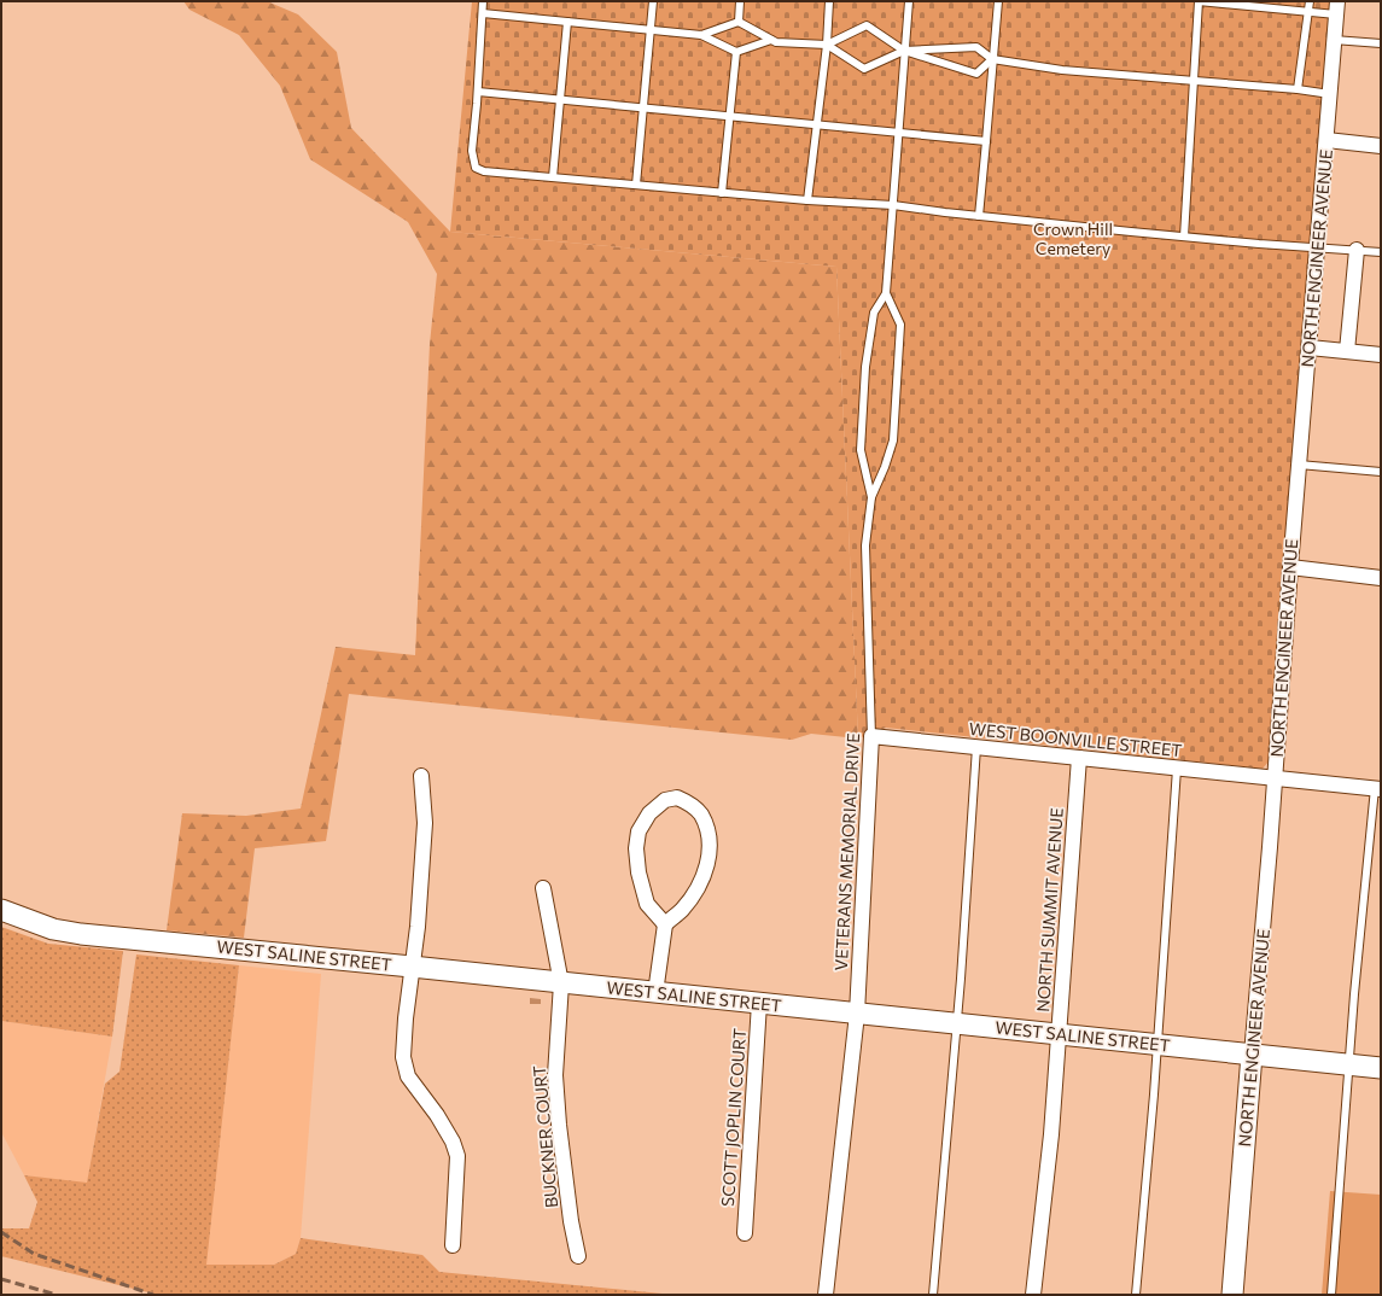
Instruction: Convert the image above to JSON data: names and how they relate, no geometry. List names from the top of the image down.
{
  "streets": {
    "street": [
      "NORTH ENGINEER AVENUE",
      "WEST BOONVILLE STREET",
      "VETERANS MEMORIAL DRIVE",
      "NORTH SUMMIT AVENUE",
      "WEST SALINE STREET",
      "SCOTT JOPLIN COURT",
      "BUCKNER COURT"
    ]
  },
  "crossings": [
    ["NORTH ENGINEER AVENUE", "WEST BOONVILLE STREET"],
    ["NORTH ENGINEER AVENUE", "WEST SALINE STREET"],
    ["WEST BOONVILLE STREET", "VETERANS MEMORIAL DRIVE"],
    ["WEST BOONVILLE STREET", "NORTH SUMMIT AVENUE"],
    ["VETERANS MEMORIAL DRIVE", "WEST SALINE STREET"],
    ["NORTH SUMMIT AVENUE", "WEST SALINE STREET"],
    ["WEST SALINE STREET", "SCOTT JOPLIN COURT"],
    ["WEST SALINE STREET", "BUCKNER COURT"]
  ],
  "parks": ["Crown Hill Cemetery"]
}
